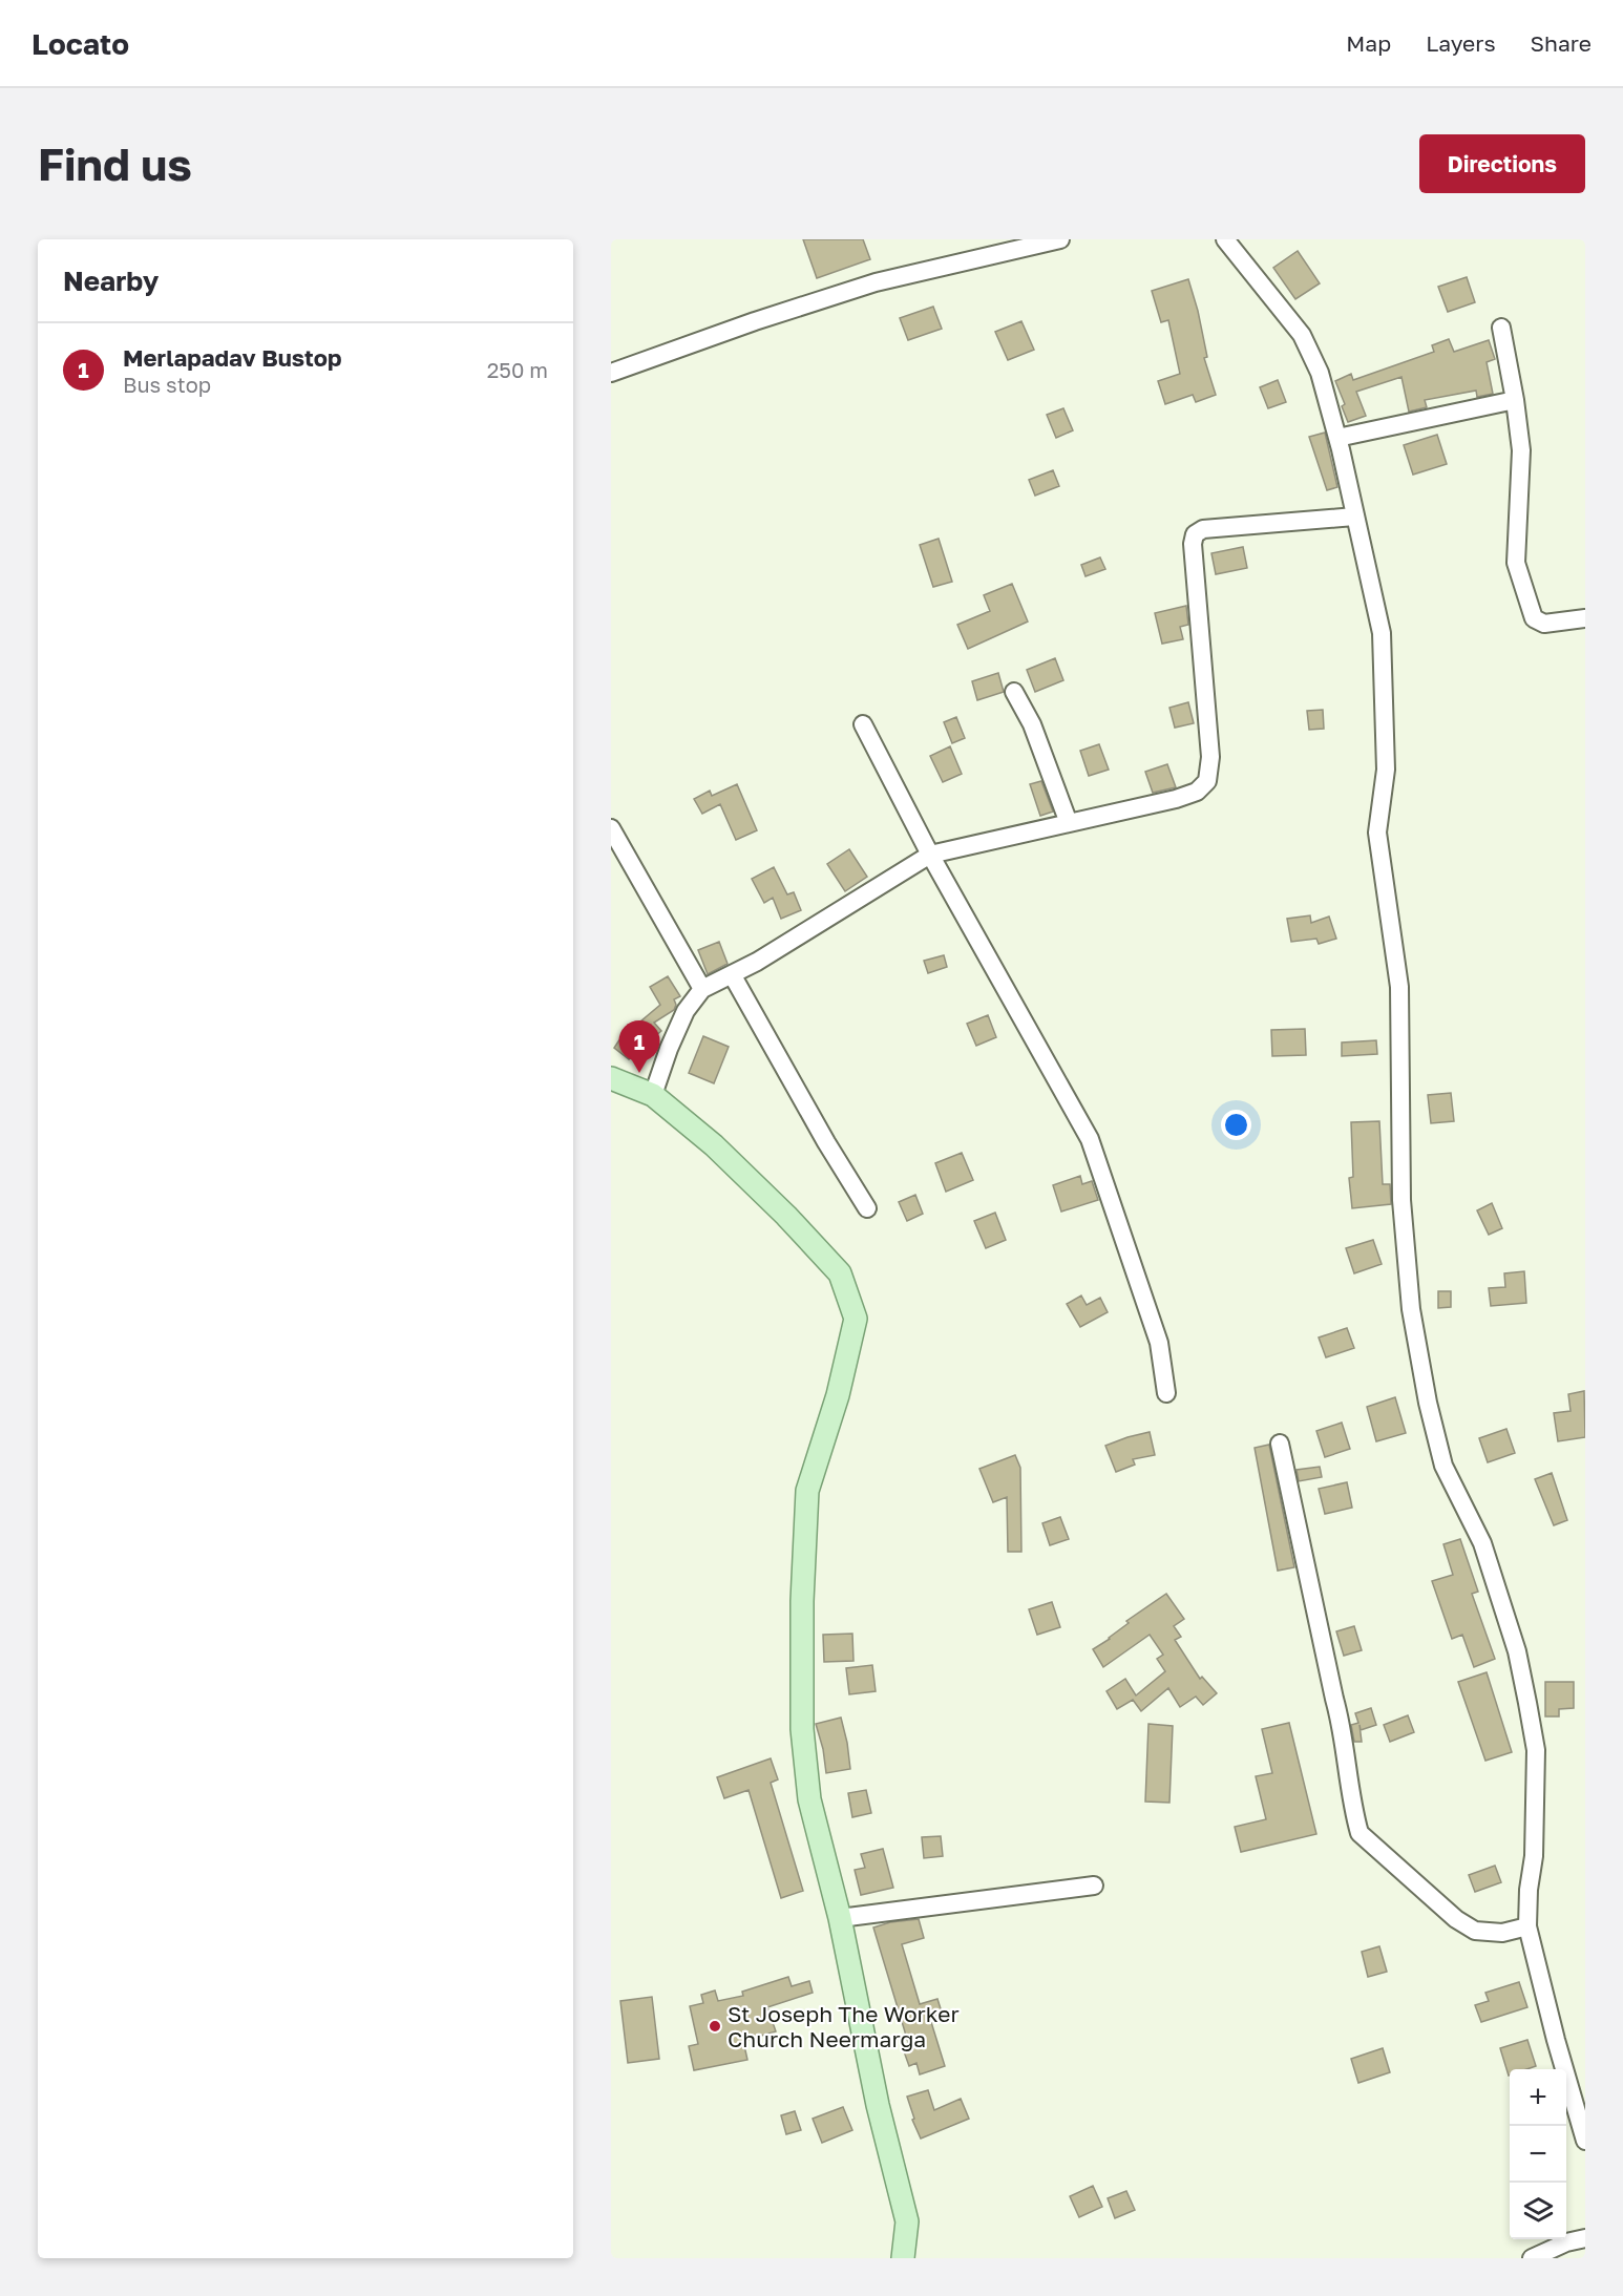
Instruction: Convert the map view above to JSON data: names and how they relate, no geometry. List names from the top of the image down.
{
  "places": ["St Joseph The Worker Church Neermarga"],
  "page": {
    "header": "Locato",
    "nav": ["Map", "Layers", "Share"],
    "buttons": "Directions",
    "title": "Find us",
    "heading": "Nearby",
    "list": [
      {
        "mark": "1",
        "name": "Merlapadav Bustop",
        "note": "Bus stop",
        "value": "250 m"
      }
    ],
    "pins": "1",
    "map_buttons": ["+", "−"]
  }
}
